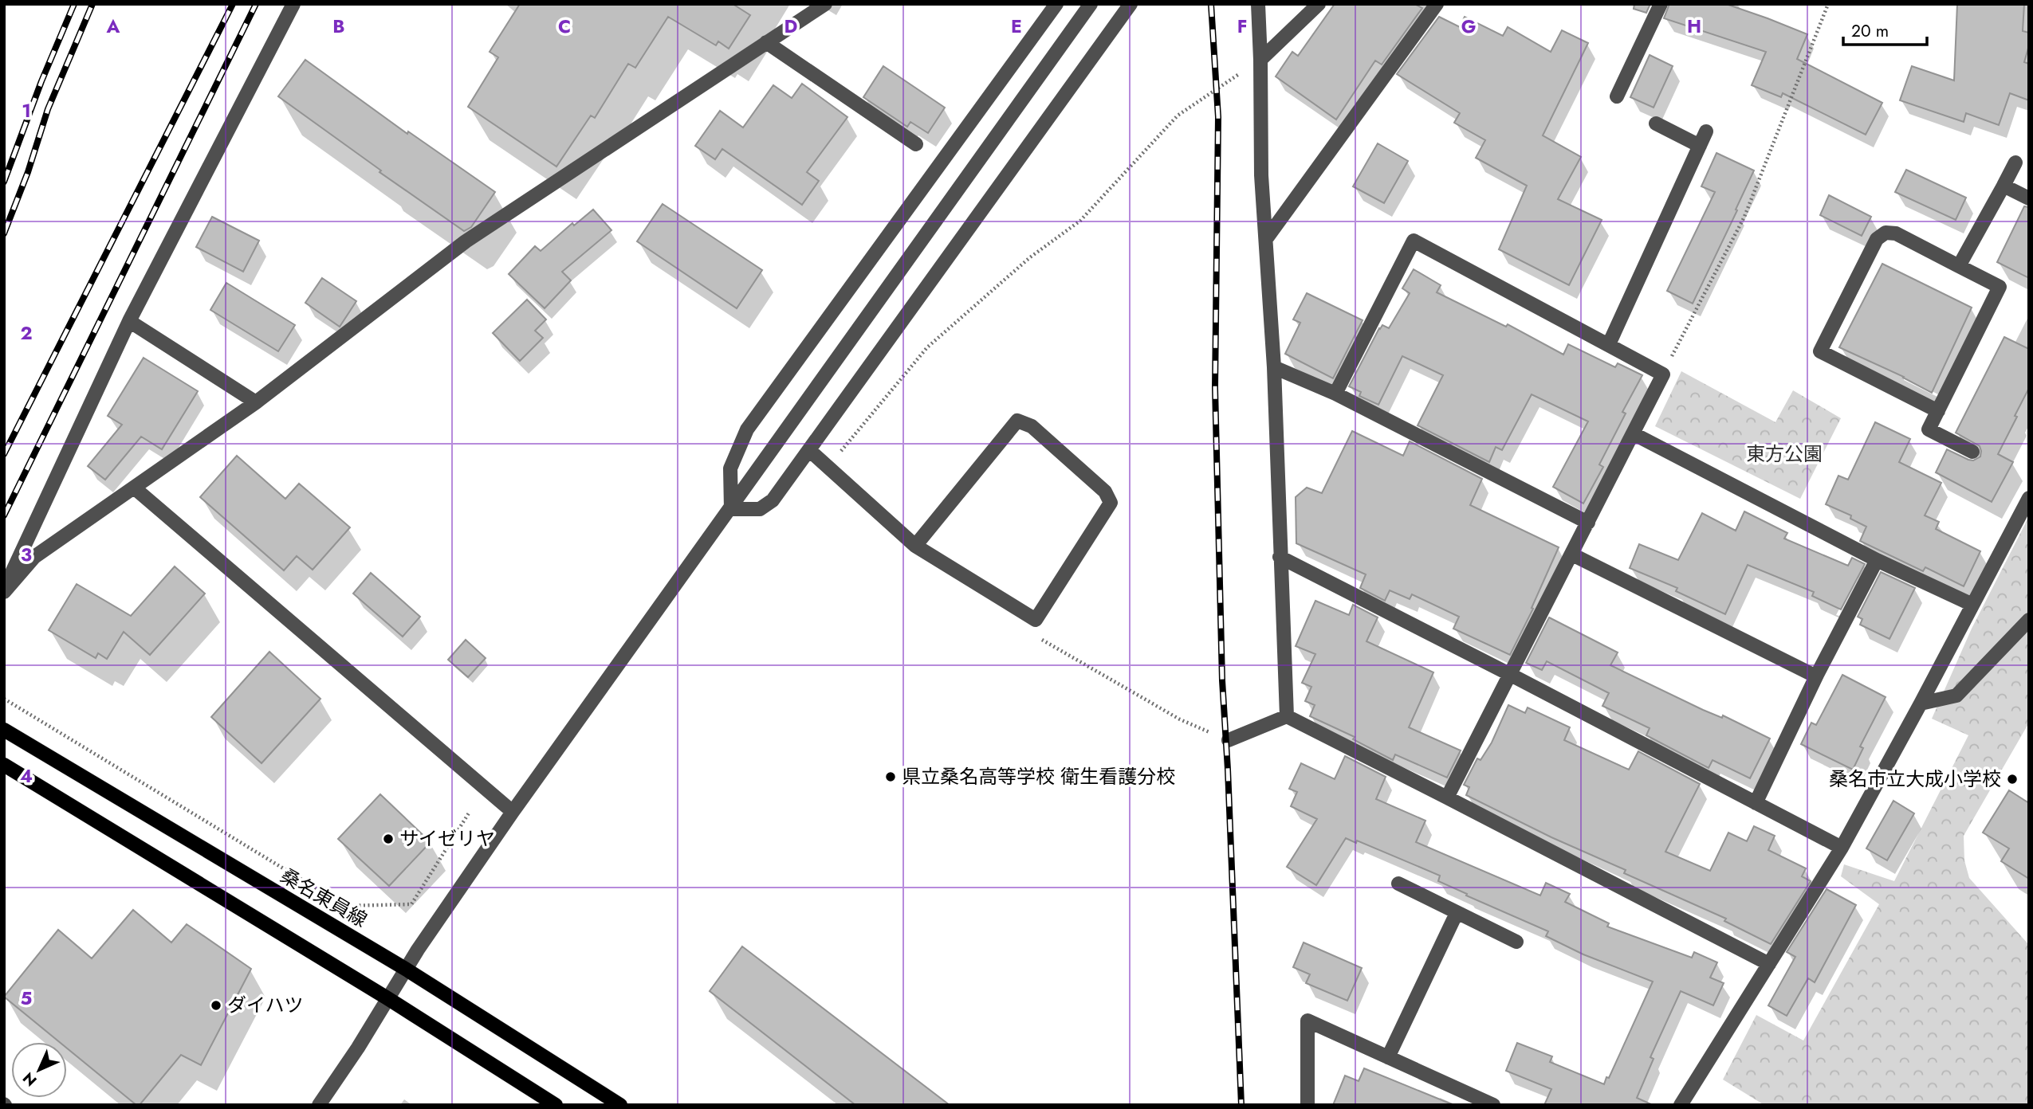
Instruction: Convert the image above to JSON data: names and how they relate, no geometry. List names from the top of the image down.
{
  "streets": {
    "main road": ["桑名東員線"]
  },
  "parks": ["東方公園"],
  "places": [
    "県立桑名高等学校 衛生看護分校",
    "桑名市立大成小学校",
    "サイゼリヤ",
    "ダイハツ"
  ],
  "scale_bar": "20 m",
  "north": "bottom left",
  "grid": {
    "columns": [
      "A",
      "B",
      "C",
      "D",
      "E",
      "F",
      "G",
      "H"
    ],
    "rows": [
      "1",
      "2",
      "3",
      "4",
      "5"
    ]
  }
}
